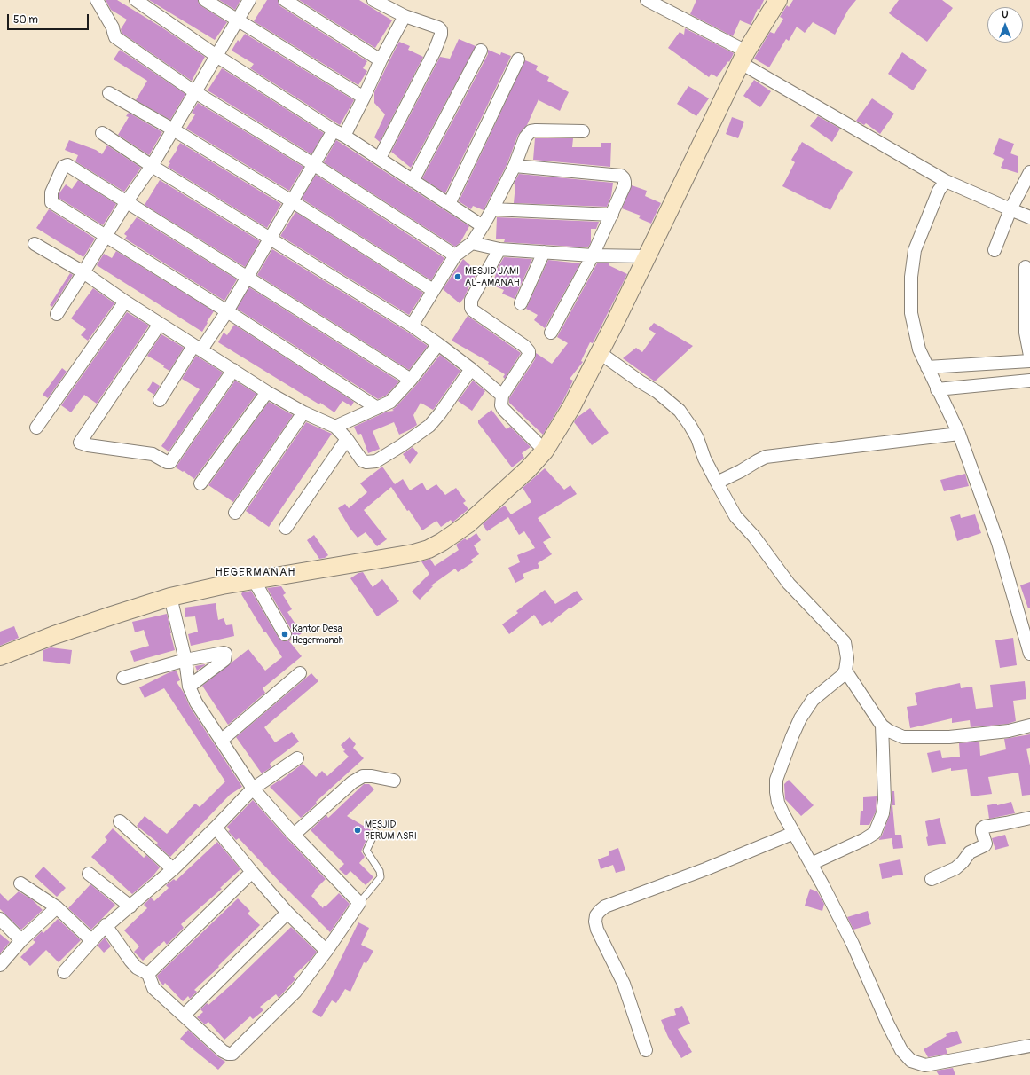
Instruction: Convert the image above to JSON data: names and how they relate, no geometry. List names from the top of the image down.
{
  "districts": ["HEGERMANAH"],
  "places": ["MESJID JAMI AL-AMANAH", "Kantor Desa Hegermanah", "MESJID PERUM ASRI"],
  "scale_bar": "50 m",
  "north": "top"
}
